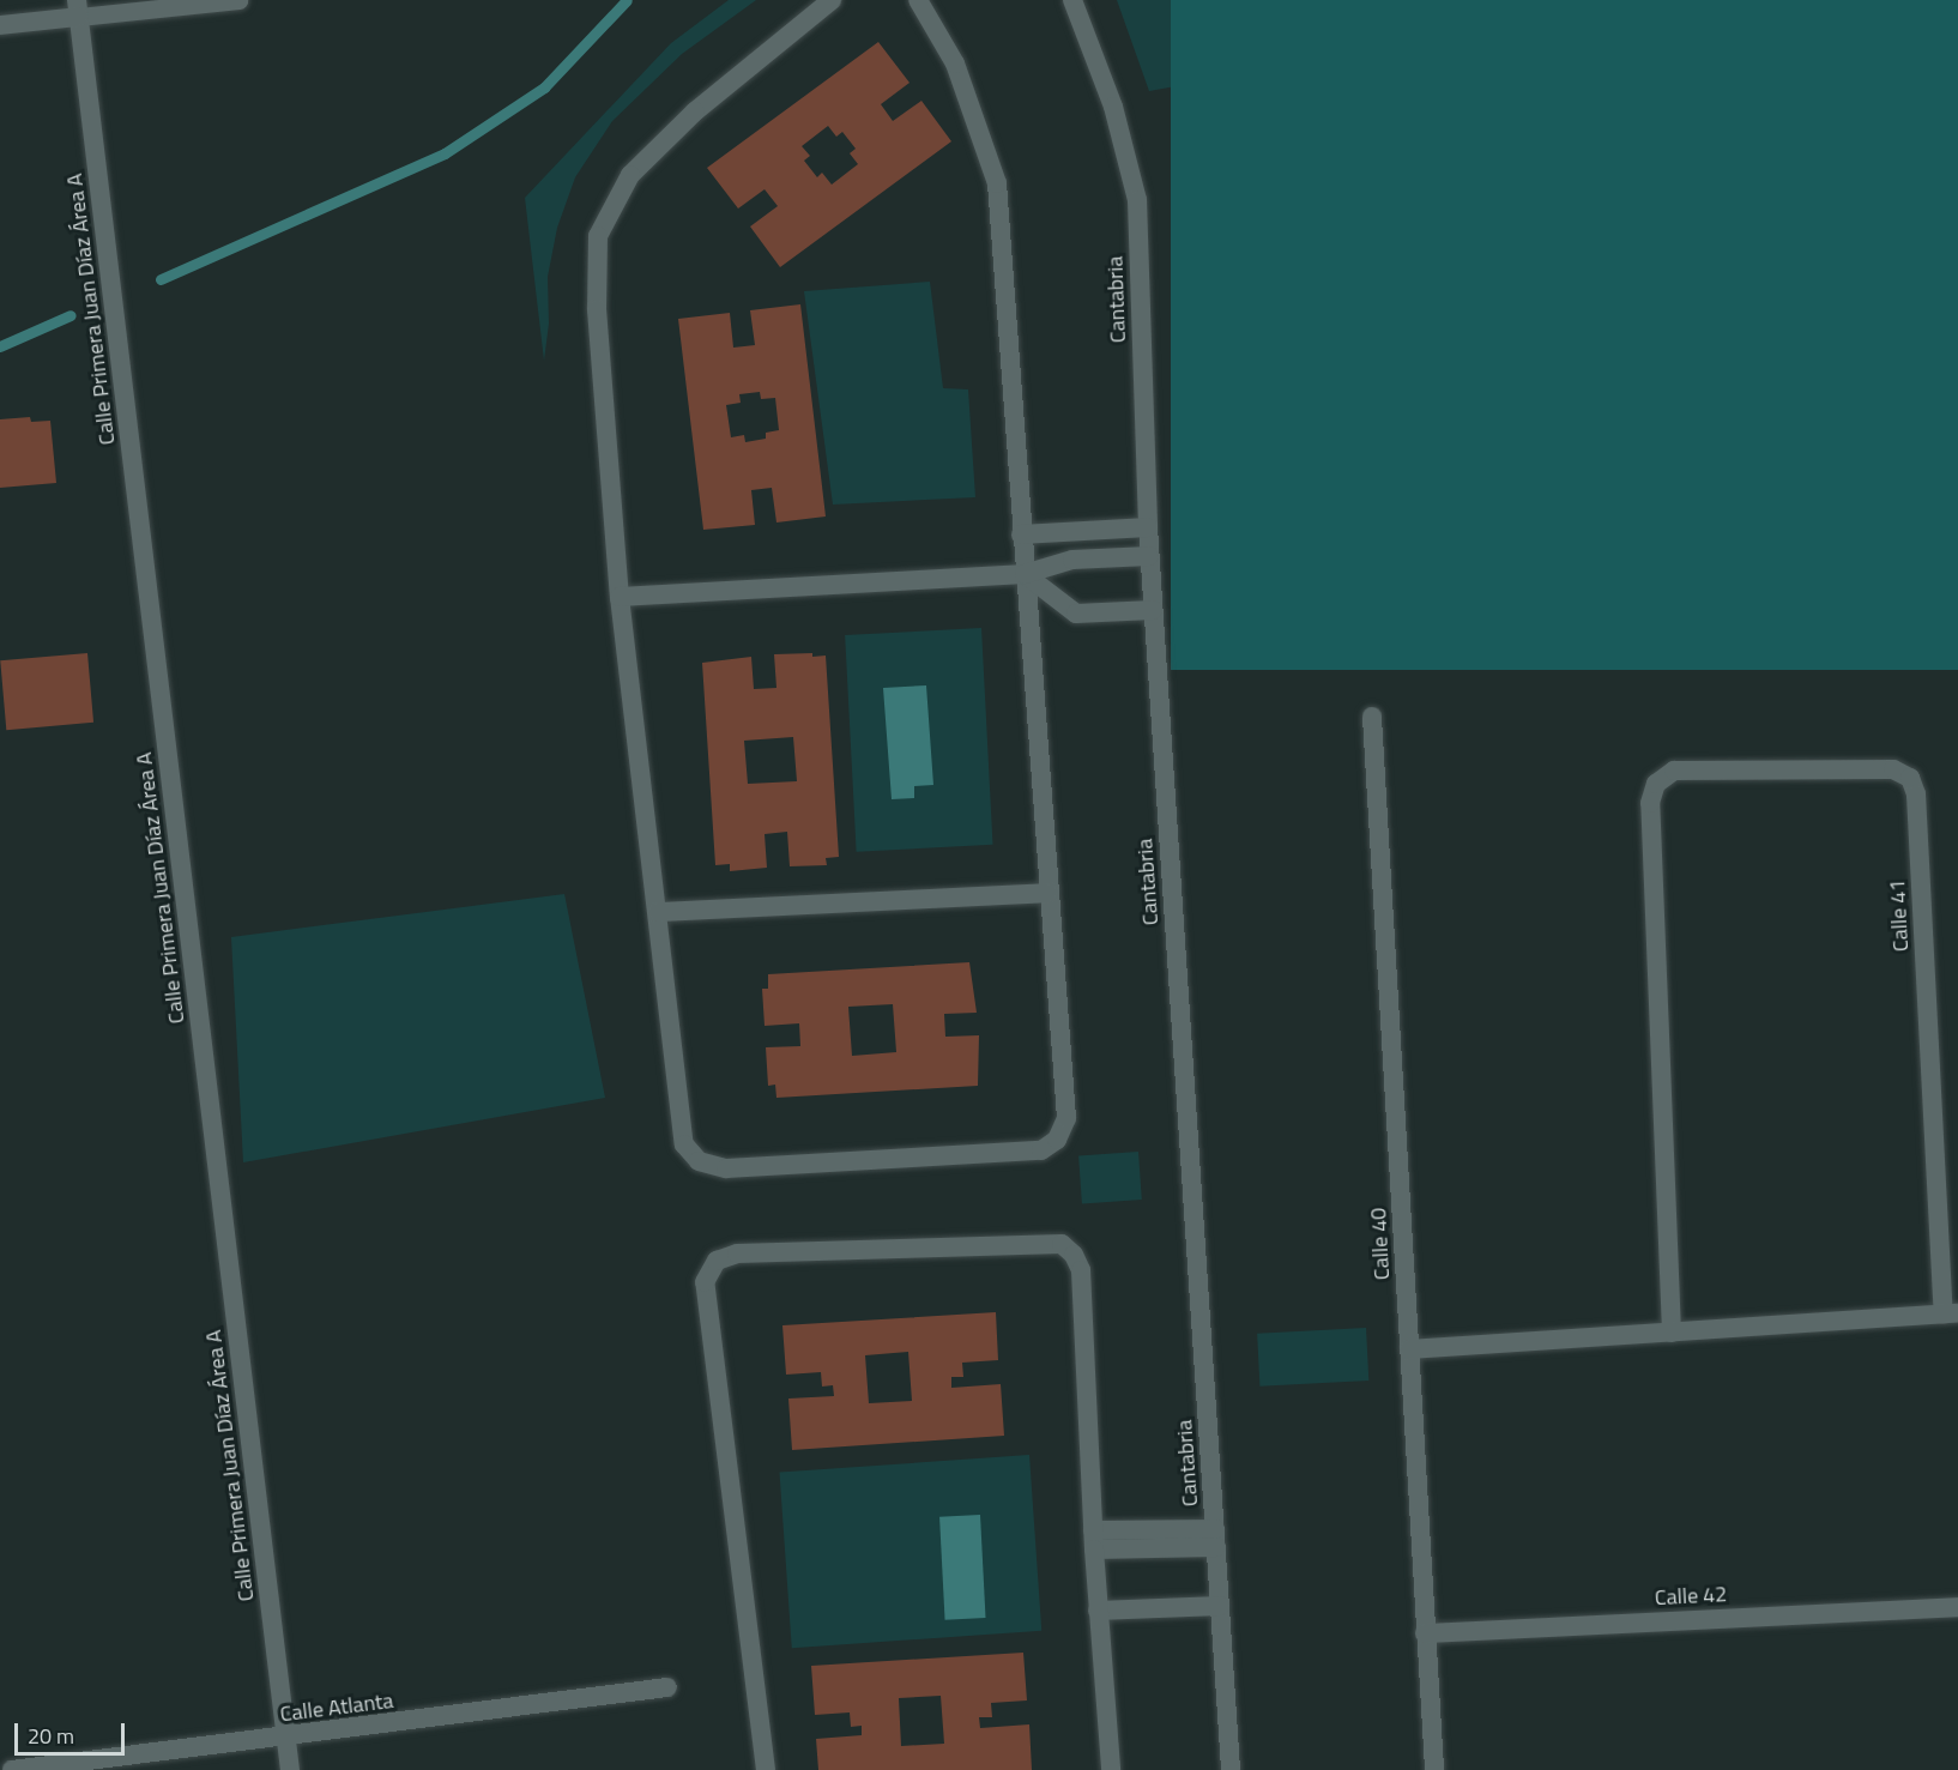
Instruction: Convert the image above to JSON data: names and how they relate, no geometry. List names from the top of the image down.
{
  "streets": {
    "street": [
      "Cantabria",
      "Calle Primera Juan Díaz Área A",
      "Calle 41",
      "Calle 40",
      "Calle 42",
      "Calle Atlanta"
    ]
  },
  "crossings": [
    ["Calle Primera Juan Díaz Área A", "Calle Atlanta"],
    ["Calle 40", "Calle 42"]
  ],
  "scale_bar": "20 m"
}
